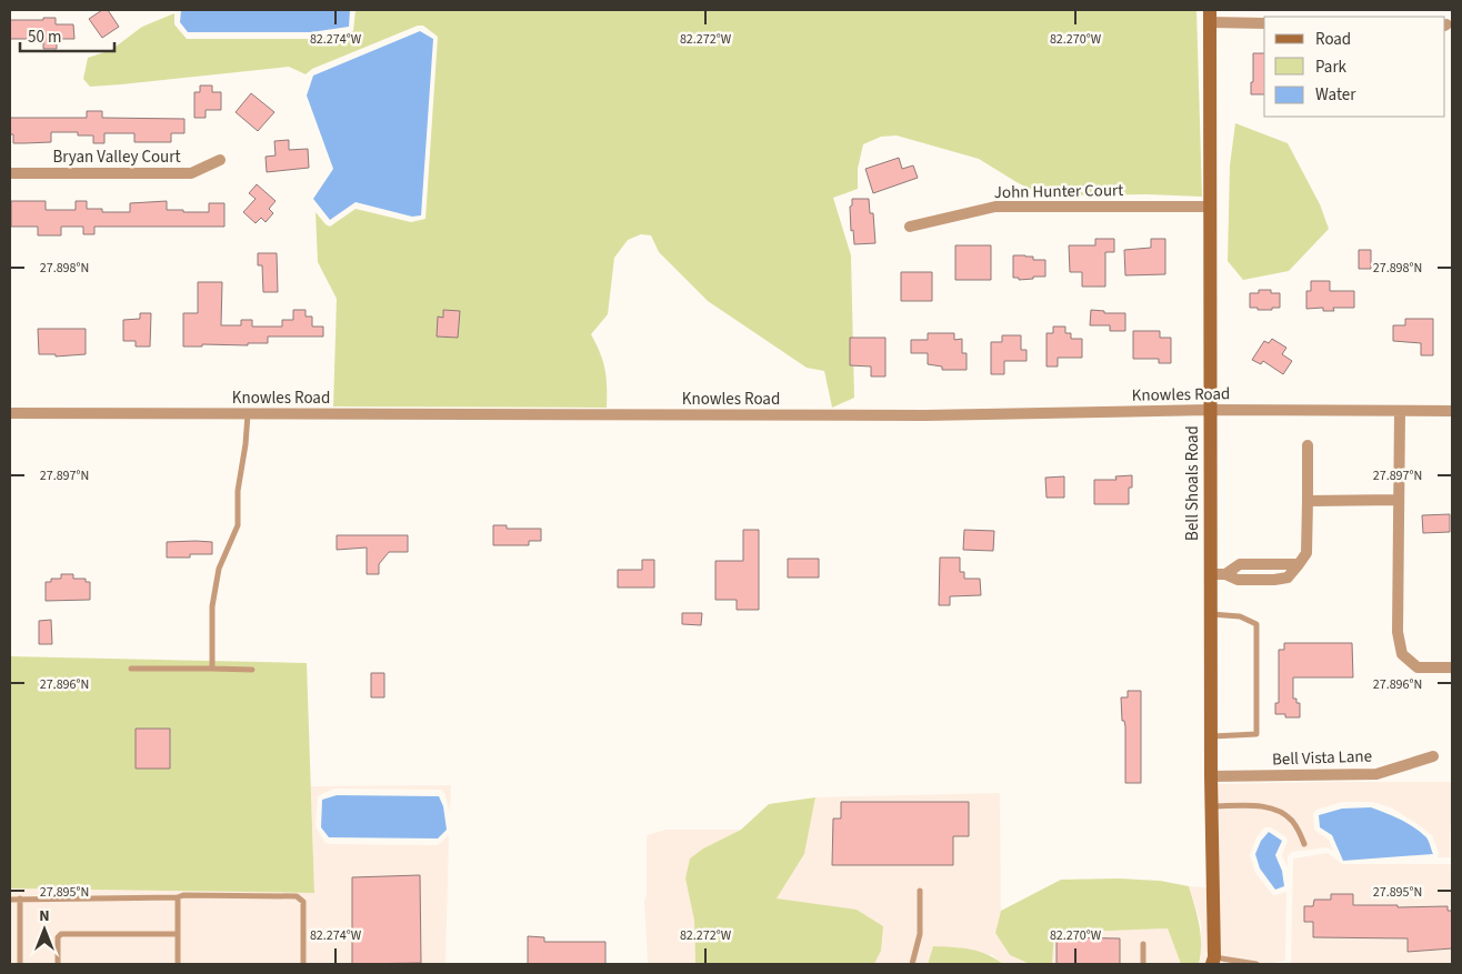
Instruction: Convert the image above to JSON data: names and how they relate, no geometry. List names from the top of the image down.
{
  "streets": {
    "main road": ["Bell Shoals Road"],
    "street": [
      "Bryan Valley Court",
      "John Hunter Court",
      "Knowles Road",
      "Bell Vista Lane"
    ]
  },
  "crossings": [
    ["John Hunter Court", "Bell Shoals Road"],
    ["Knowles Road", "Bell Shoals Road"],
    ["Bell Shoals Road", "Bell Vista Lane"]
  ],
  "legend": ["Road", "Park", "Water"],
  "scale_bar": "50 m",
  "north": "top",
  "coordinates": [
    "82.274°W",
    "82.272°W",
    "82.270°W",
    "27.898°N",
    "27.897°N",
    "27.896°N",
    "27.895°N"
  ]
}
